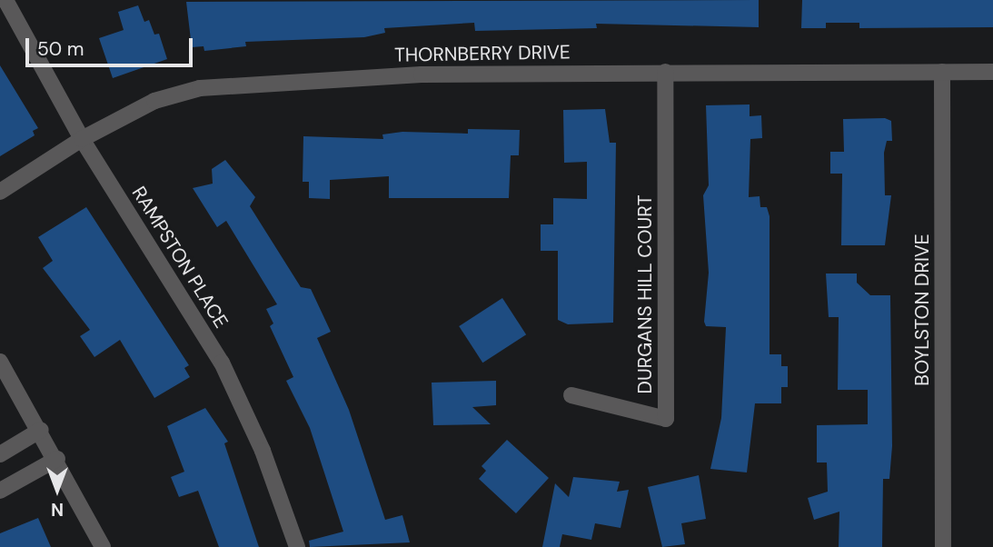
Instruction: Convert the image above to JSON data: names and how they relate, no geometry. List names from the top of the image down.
{
  "streets": {
    "street": [
      "THORNBERRY DRIVE",
      "RAMPSTON PLACE",
      "DURGANS HILL COURT",
      "BOYLSTON DRIVE"
    ]
  },
  "crossings": [
    ["THORNBERRY DRIVE", "RAMPSTON PLACE"],
    ["THORNBERRY DRIVE", "DURGANS HILL COURT"],
    ["THORNBERRY DRIVE", "BOYLSTON DRIVE"]
  ],
  "scale_bar": "50 m",
  "north": "bottom"
}
